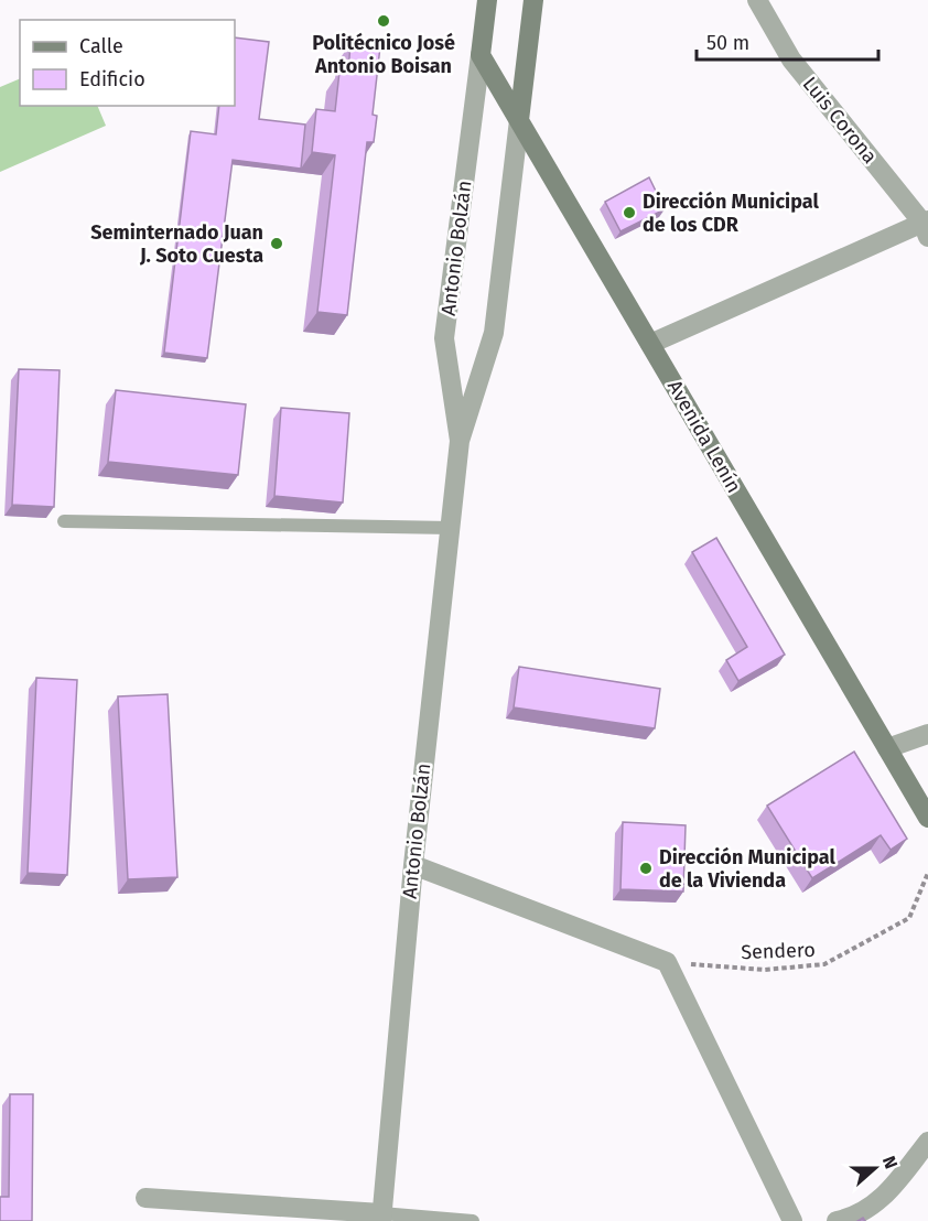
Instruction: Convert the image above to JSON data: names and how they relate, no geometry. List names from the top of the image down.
{
  "streets": {
    "street": ["Luis Corona", "Antonio Bolzán", "Avenida Lenín"],
    "path": ["Sendero"]
  },
  "crossings": [
    ["Antonio Bolzán", "Avenida Lenín"]
  ],
  "places": [
    "Politécnico José Antonio Boisan",
    "Dirección Municipal de los CDR",
    "Seminternado Juan J. Soto Cuesta",
    "Dirección Municipal de la Vivienda"
  ],
  "legend": ["Calle", "Edificio"],
  "scale_bar": "50 m",
  "north": "right"
}
